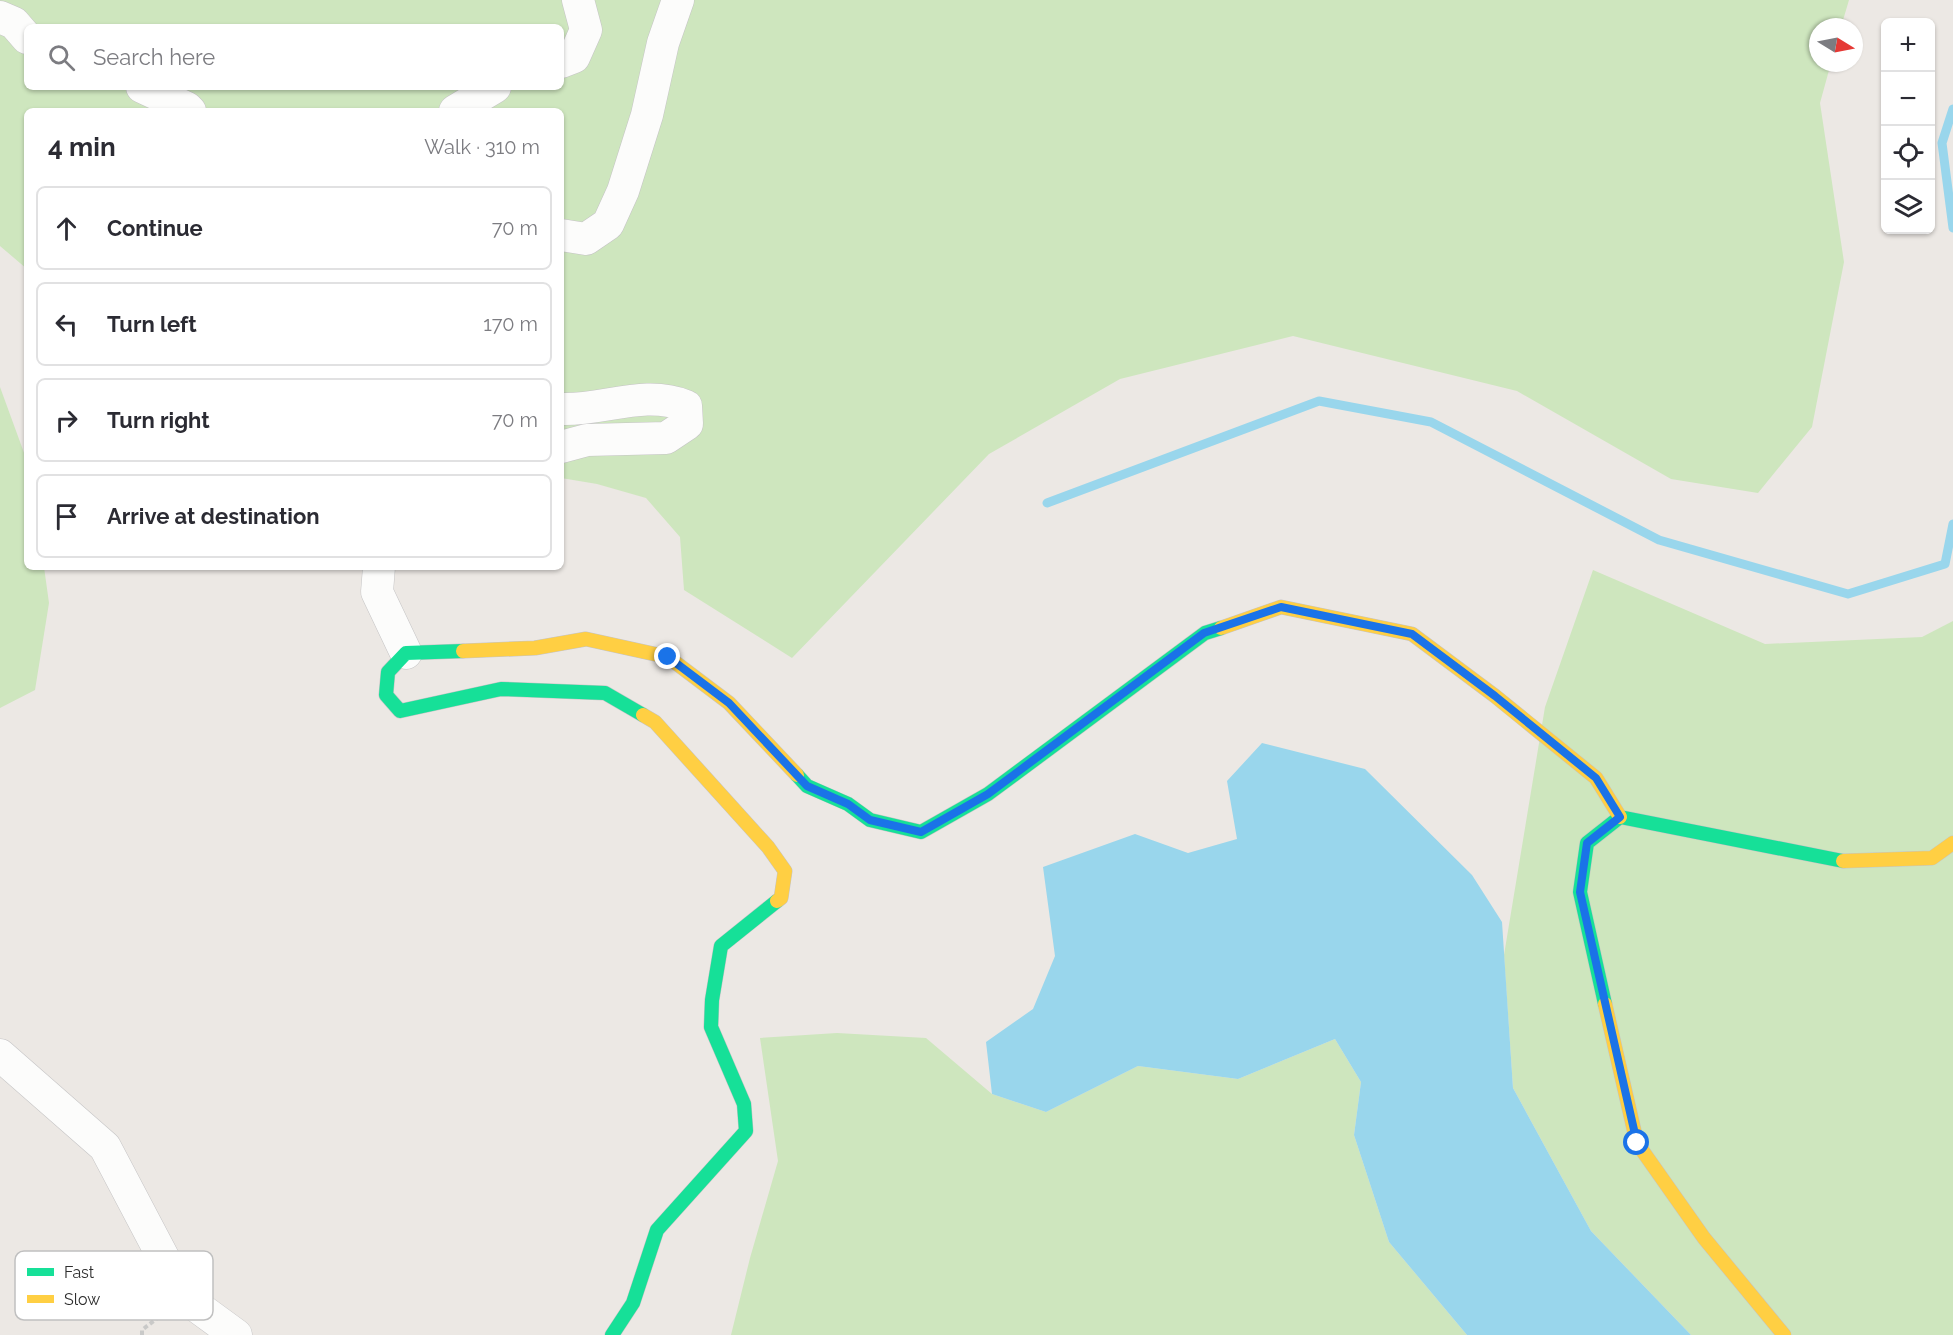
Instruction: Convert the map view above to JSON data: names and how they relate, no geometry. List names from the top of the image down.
{
  "legend": ["Fast", "Slow"],
  "north": "right",
  "page": {
    "map_buttons": ["+", "−"],
    "search": "Search here",
    "heading": ["4 min", "Walk · 310 m"],
    "list": [
      ["Continue", "70 m"],
      ["Turn left", "170 m"],
      ["Turn right", "70 m"],
      "Arrive at destination"
    ]
  }
}
